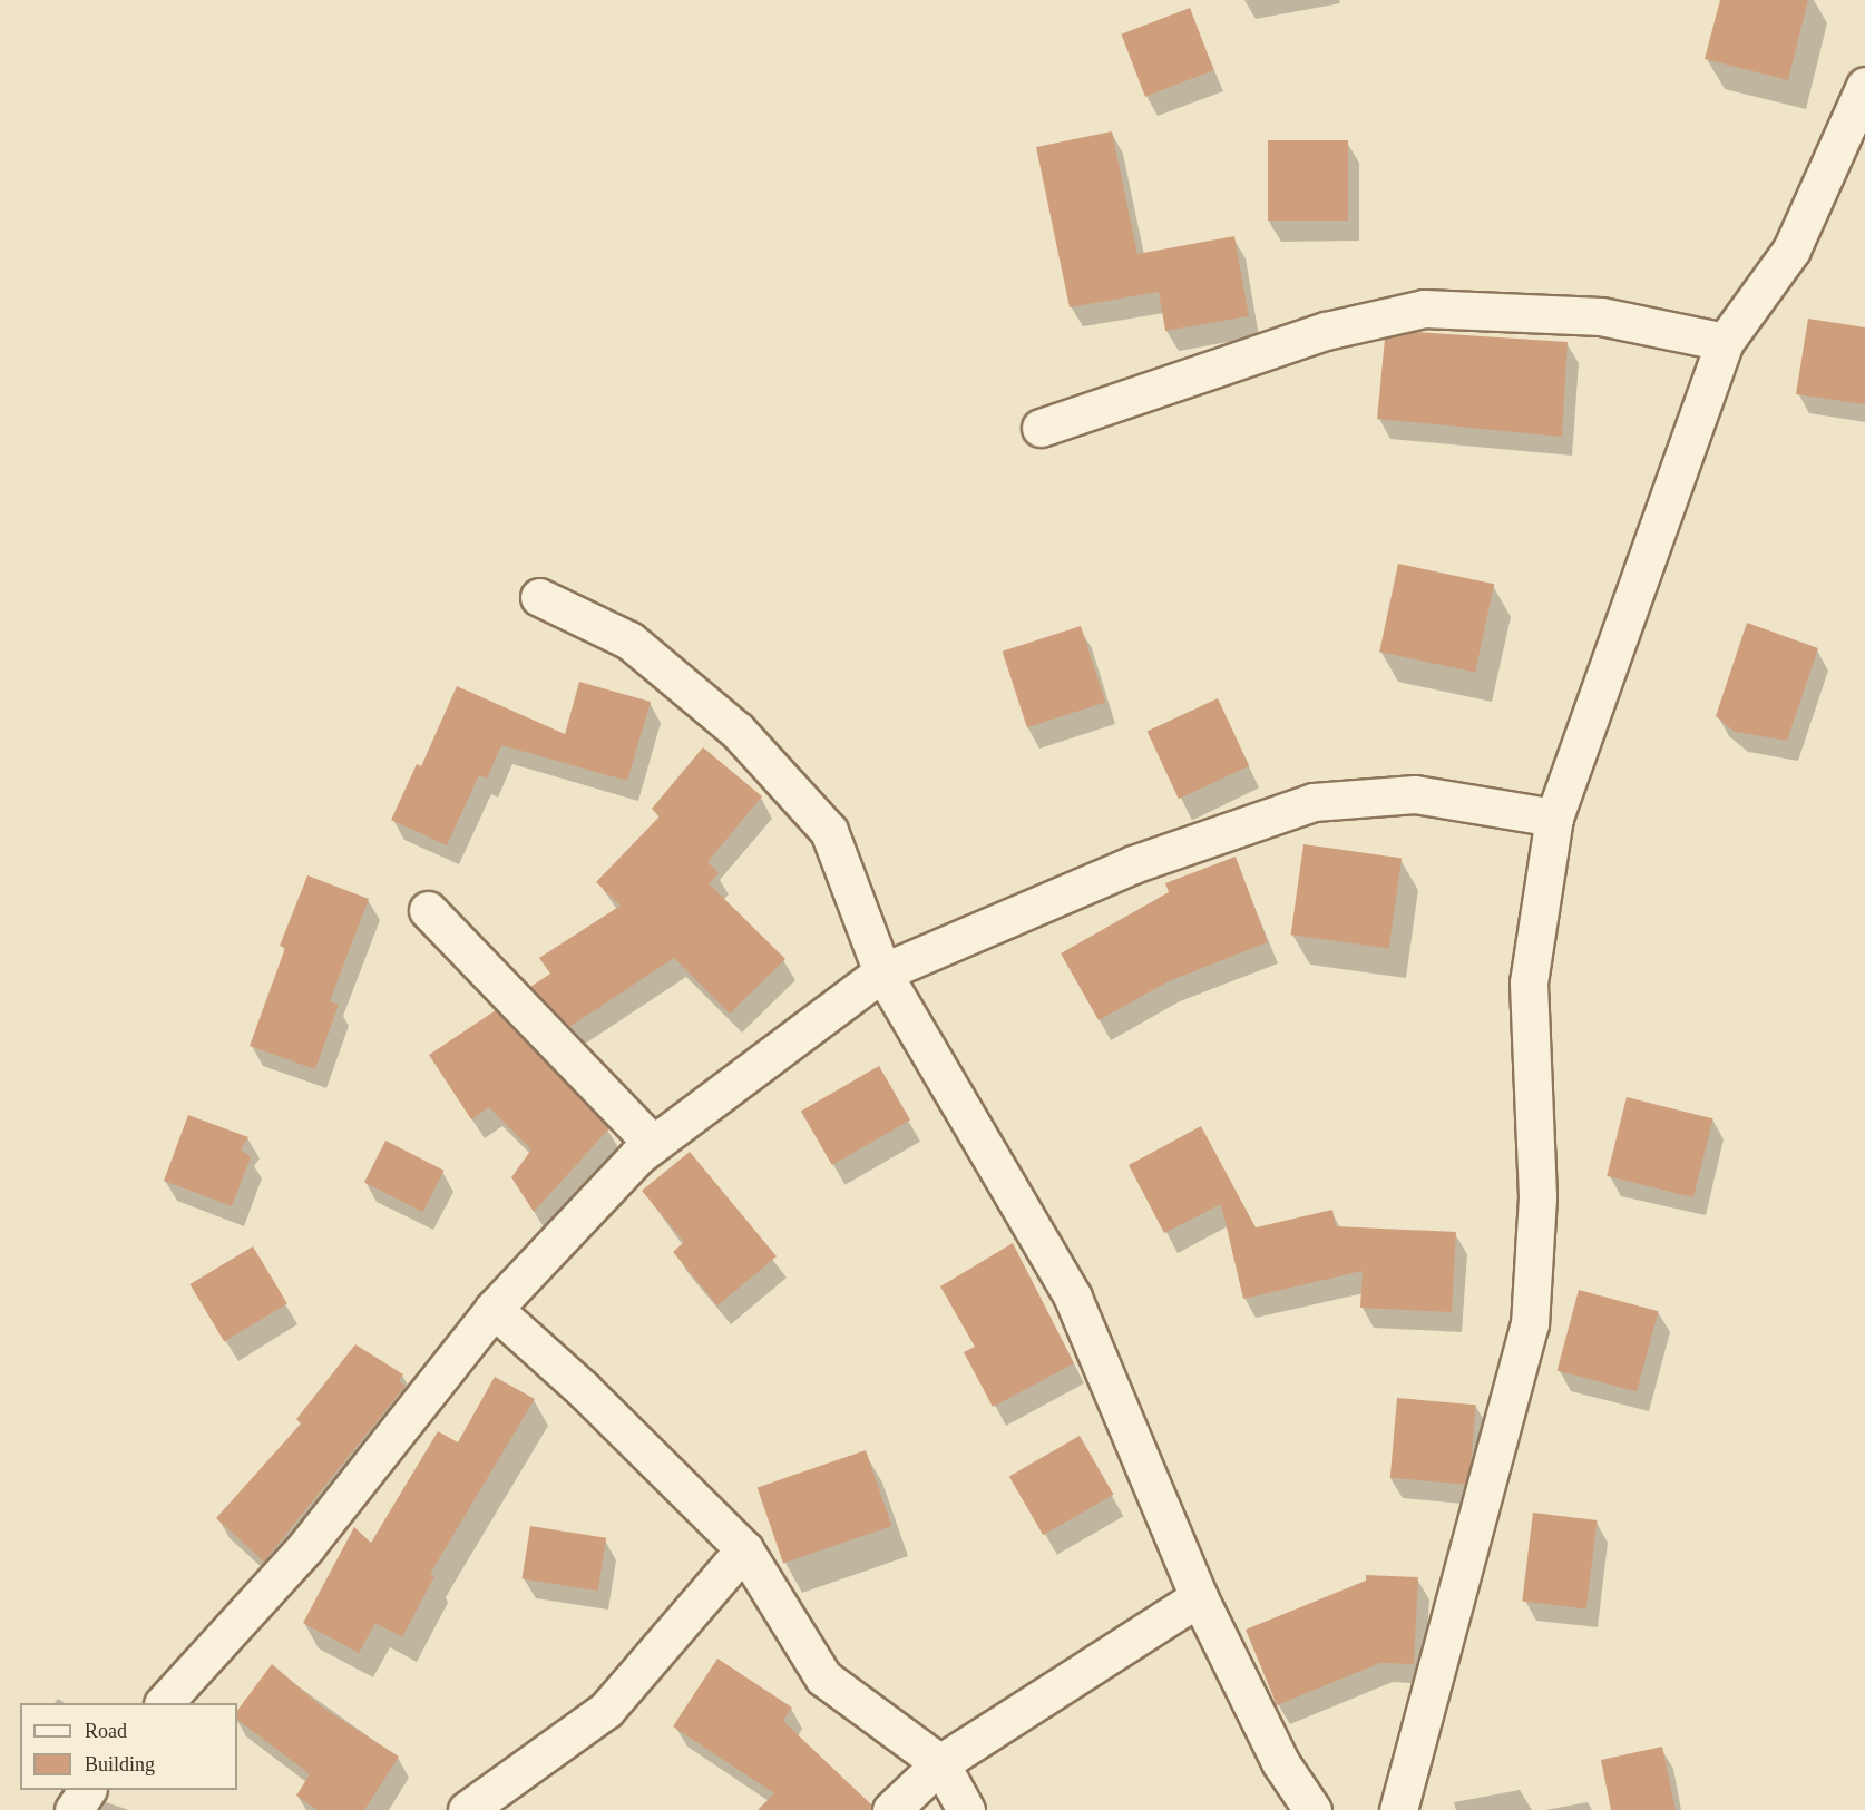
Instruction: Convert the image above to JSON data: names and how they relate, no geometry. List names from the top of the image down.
{
  "legend": ["Road", "Building"]
}
